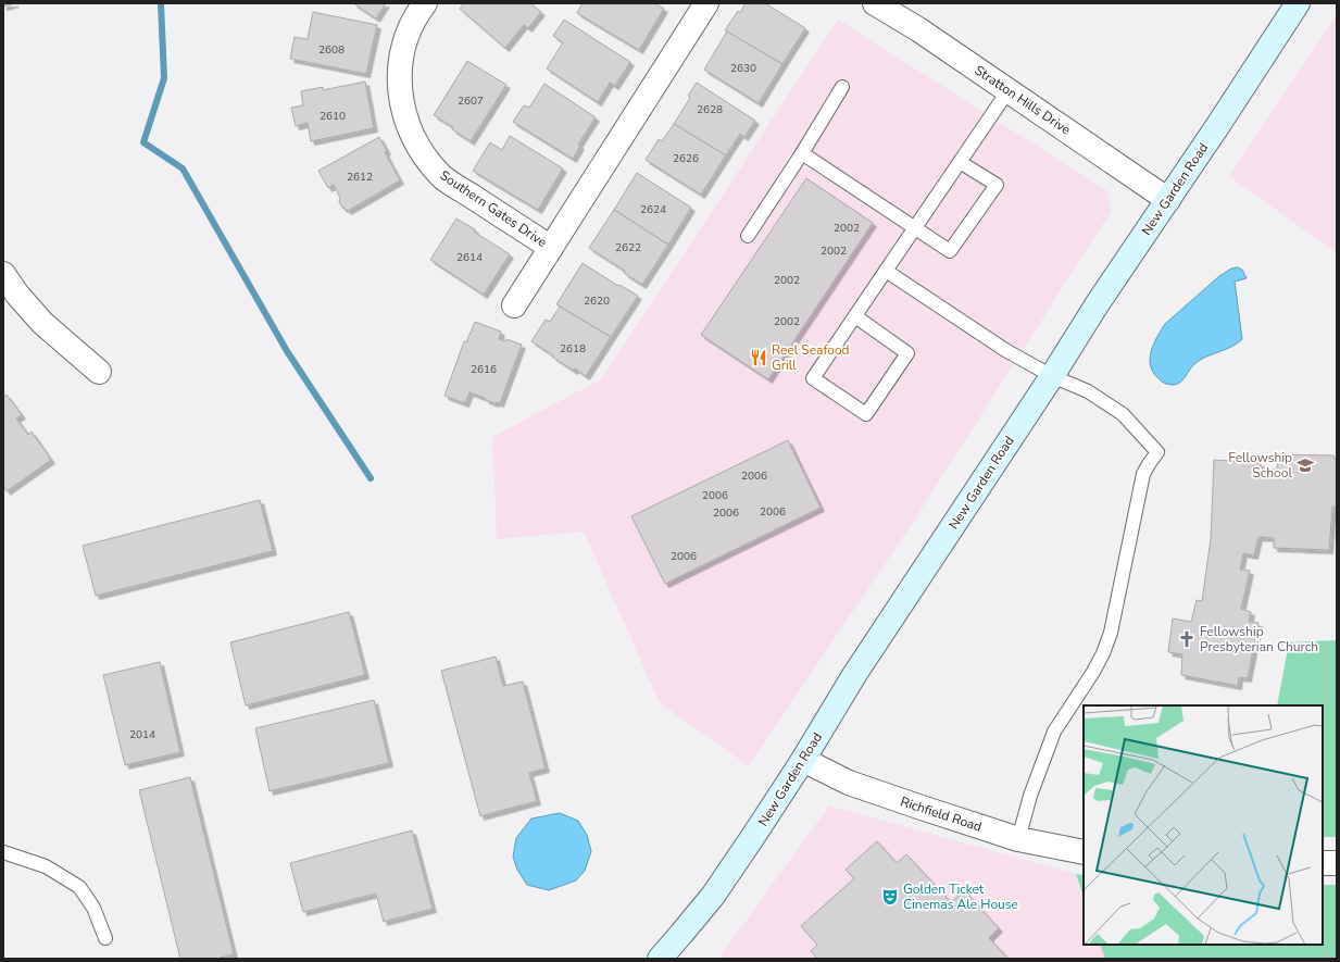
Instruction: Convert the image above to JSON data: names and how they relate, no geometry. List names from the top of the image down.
{
  "streets": {
    "main road": ["New Garden Road"],
    "street": ["Stratton Hills Drive", "Southern Gates Drive", "Richfield Road"]
  },
  "crossings": [
    ["Stratton Hills Drive", "New Garden Road"],
    ["New Garden Road", "Richfield Road"]
  ],
  "places": {
    "restaurant": ["Reel Seafood Grill"],
    "school or university": ["Fellowship School"],
    "church": ["Fellowship Presbyterian Church"],
    "theatre": ["Golden Ticket Cinemas Ale House"]
  },
  "house_numbers": [
    "2608",
    "2630",
    "2607",
    "2628",
    "2610",
    "2626",
    "2612",
    "2624",
    "2002",
    "2622",
    "2002",
    "2614",
    "2002",
    "2620",
    "2002",
    "2618",
    "2616",
    "2006",
    "2006",
    "2006",
    "2006",
    "2006",
    "2014"
  ]
}
